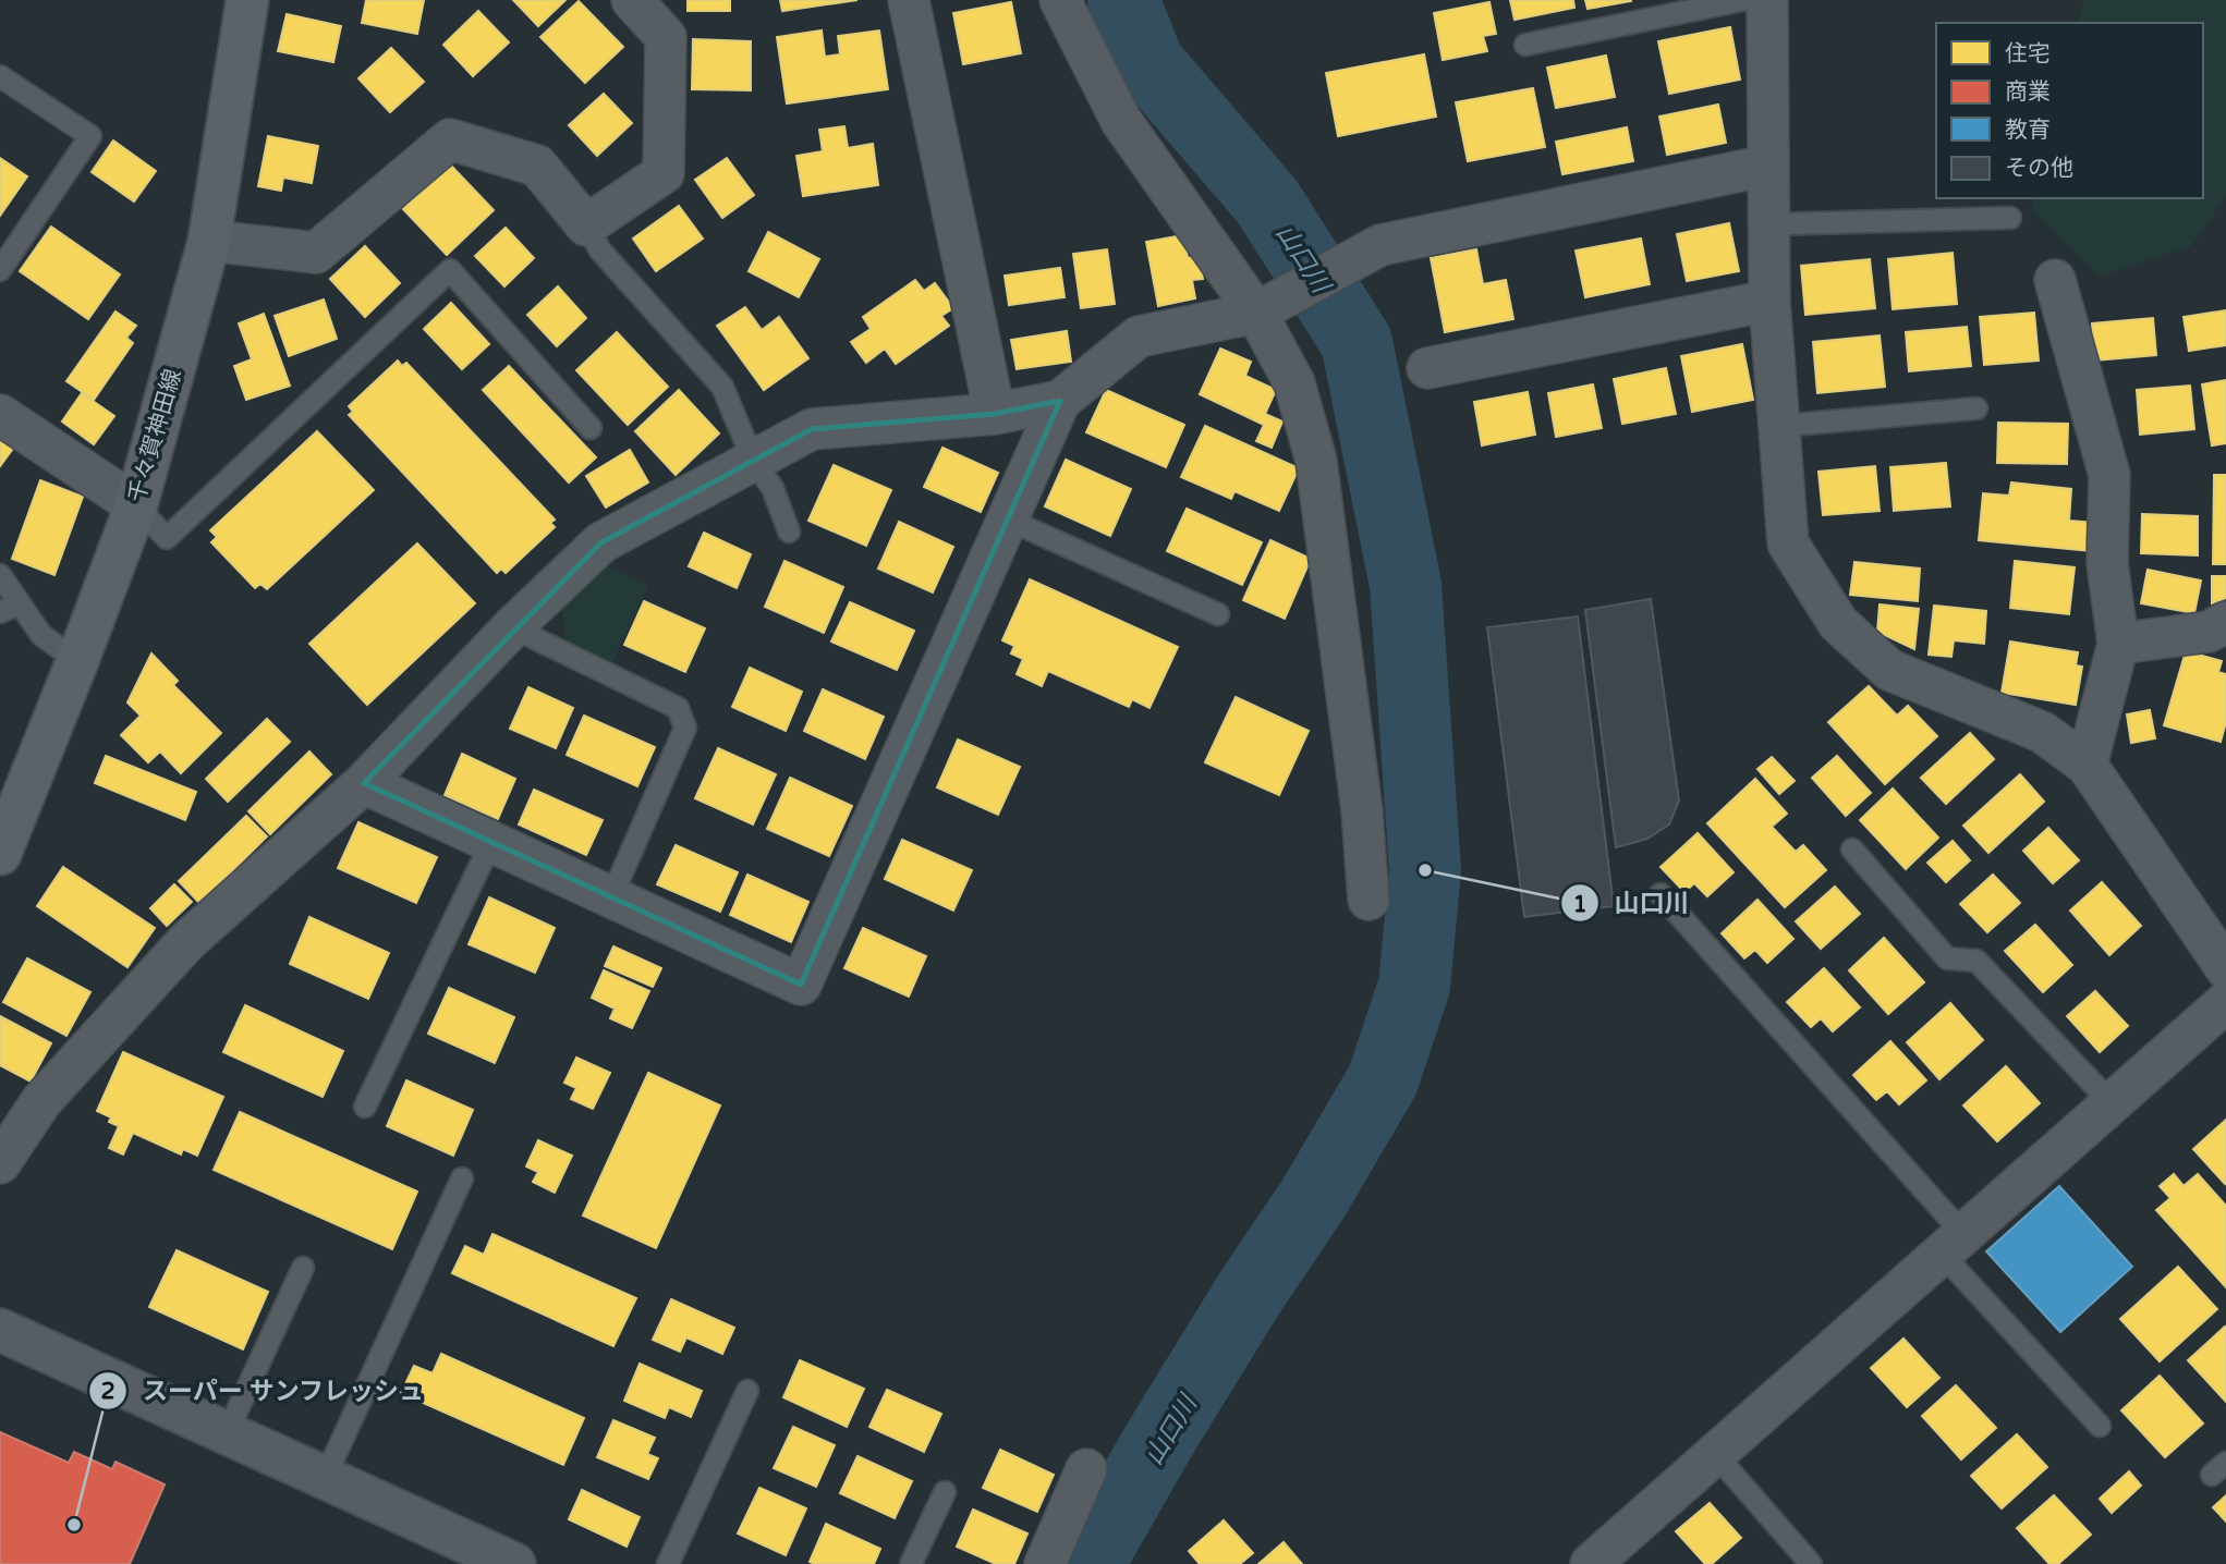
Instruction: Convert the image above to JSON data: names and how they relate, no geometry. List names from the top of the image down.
{
  "streets": {
    "main road": ["千々賀神田線"]
  },
  "water": ["山口川"],
  "places": ["山口川", "スーパー サンフレッシュ"],
  "legend": [
    "住宅",
    "商業",
    "教育",
    "その他"
  ]
}
